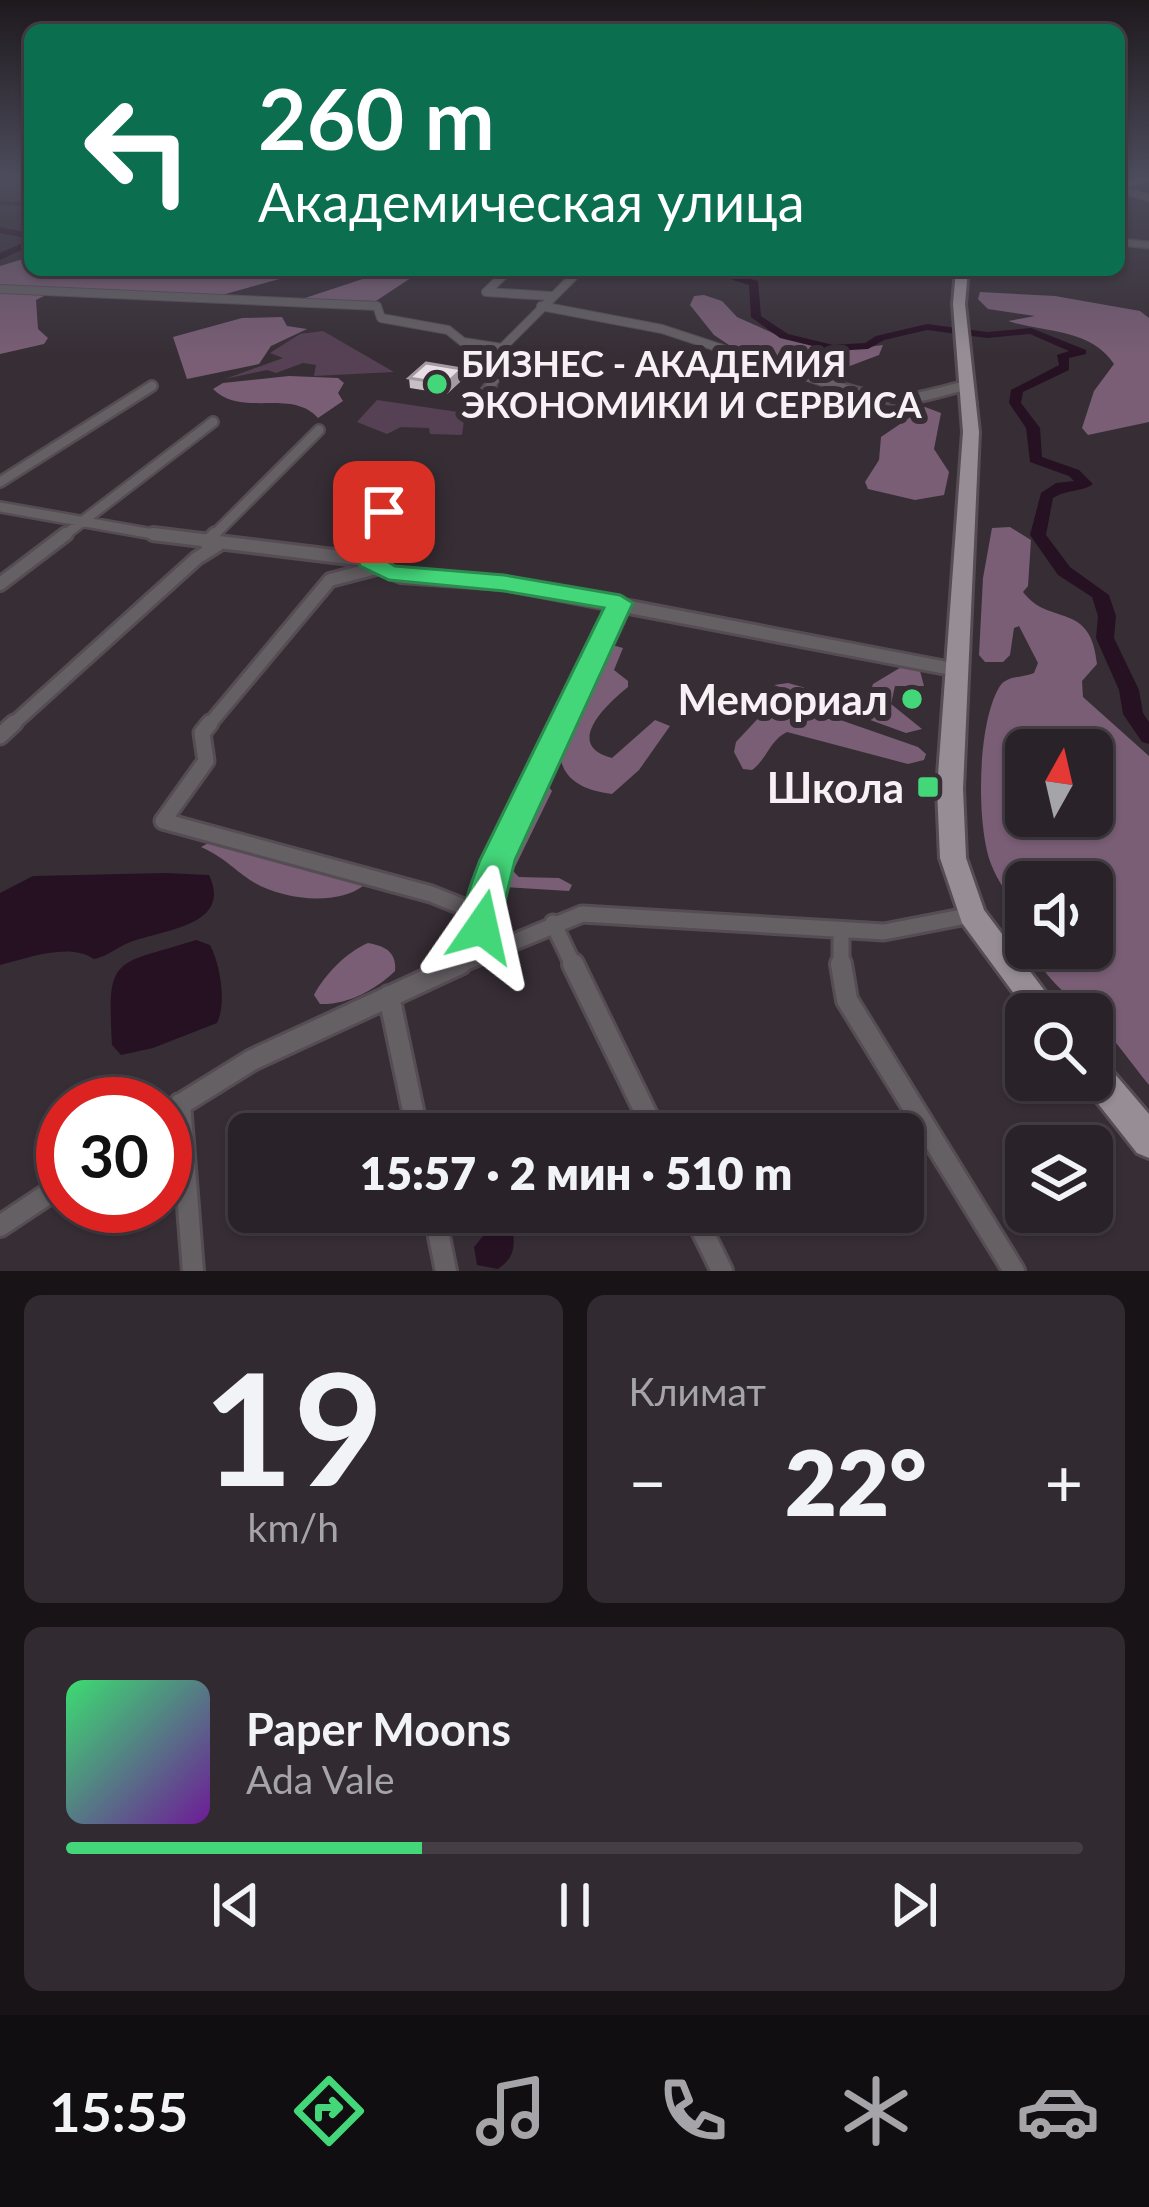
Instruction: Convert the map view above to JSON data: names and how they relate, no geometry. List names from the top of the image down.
{
  "places": {
    "other": ["БИЗНЕС - АКАДЕМИЯ ЭКОНОМИКИ И СЕРВИСА", "Мемориал"],
    "transit": ["Школа"]
  },
  "north": "top",
  "page": {
    "turn": ["260 m", "Академическая улица"],
    "limit": "30",
    "trip": "15:57 · 2 мин · 510 m",
    "tile": [
      ["19", "km/h"],
      "Климат"
    ],
    "heat": ["−", "22°", "+"],
    "song": ["Paper Moons", "Ada Vale"],
    "tabs": "15:55"
  }
}
